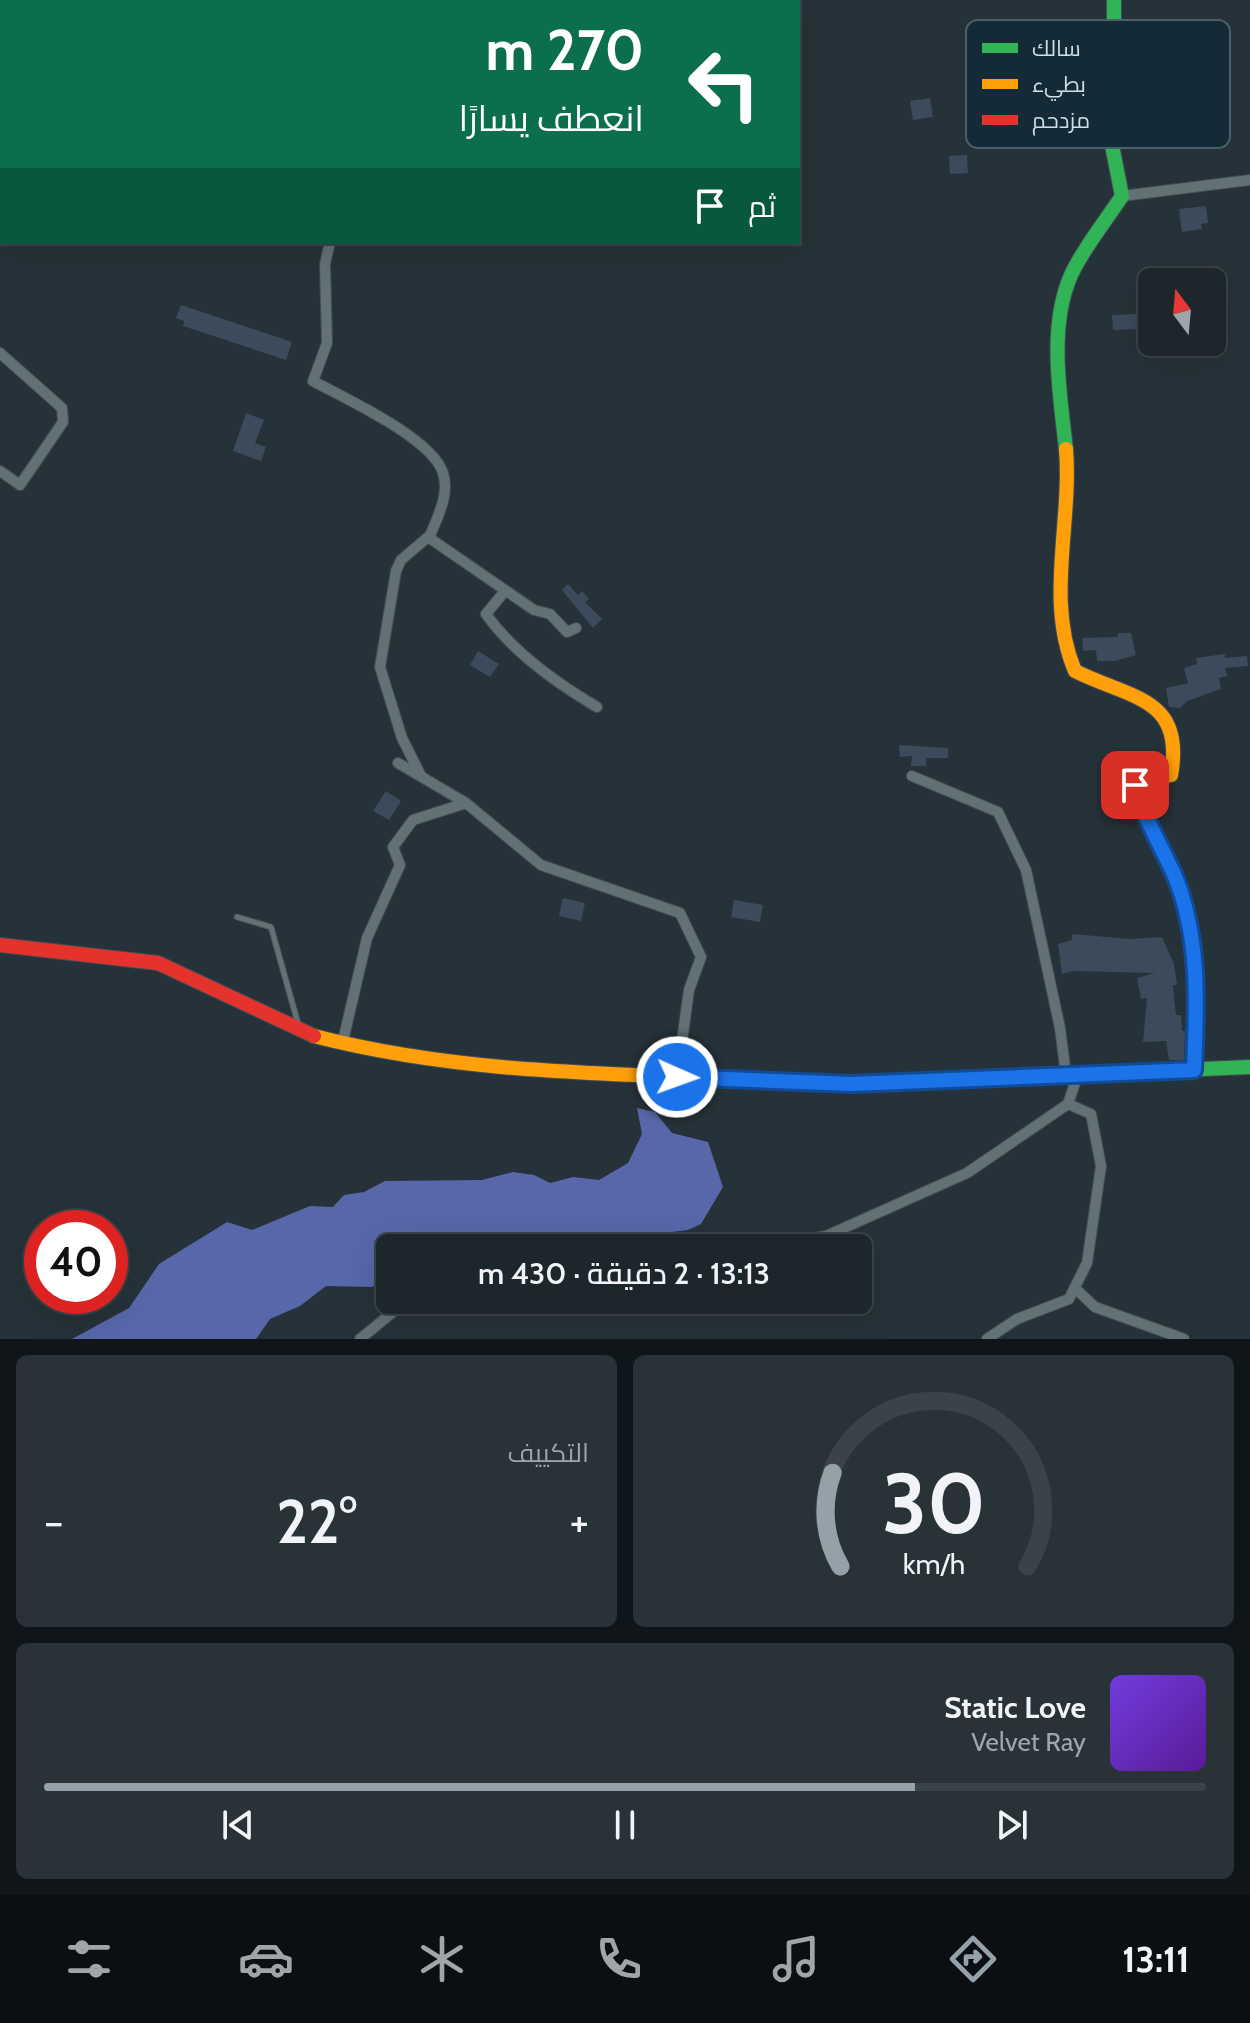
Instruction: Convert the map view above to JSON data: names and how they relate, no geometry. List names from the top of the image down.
{
  "legend": ["سالك", "بطيء", "مزدحم"],
  "north": "top",
  "page": {
    "turn": ["270 m", "انعطف يسارًا"],
    "then": "ثم",
    "limit": "40",
    "trip": "13:13 · 2 دقيقة · 430 m",
    "tile": "التكييف",
    "heat": ["−", "22°", "+"],
    "song": ["Static Love", "Velvet Ray"],
    "tabs": "13:11",
    "gauge": ["30", "km/h"]
  }
}
